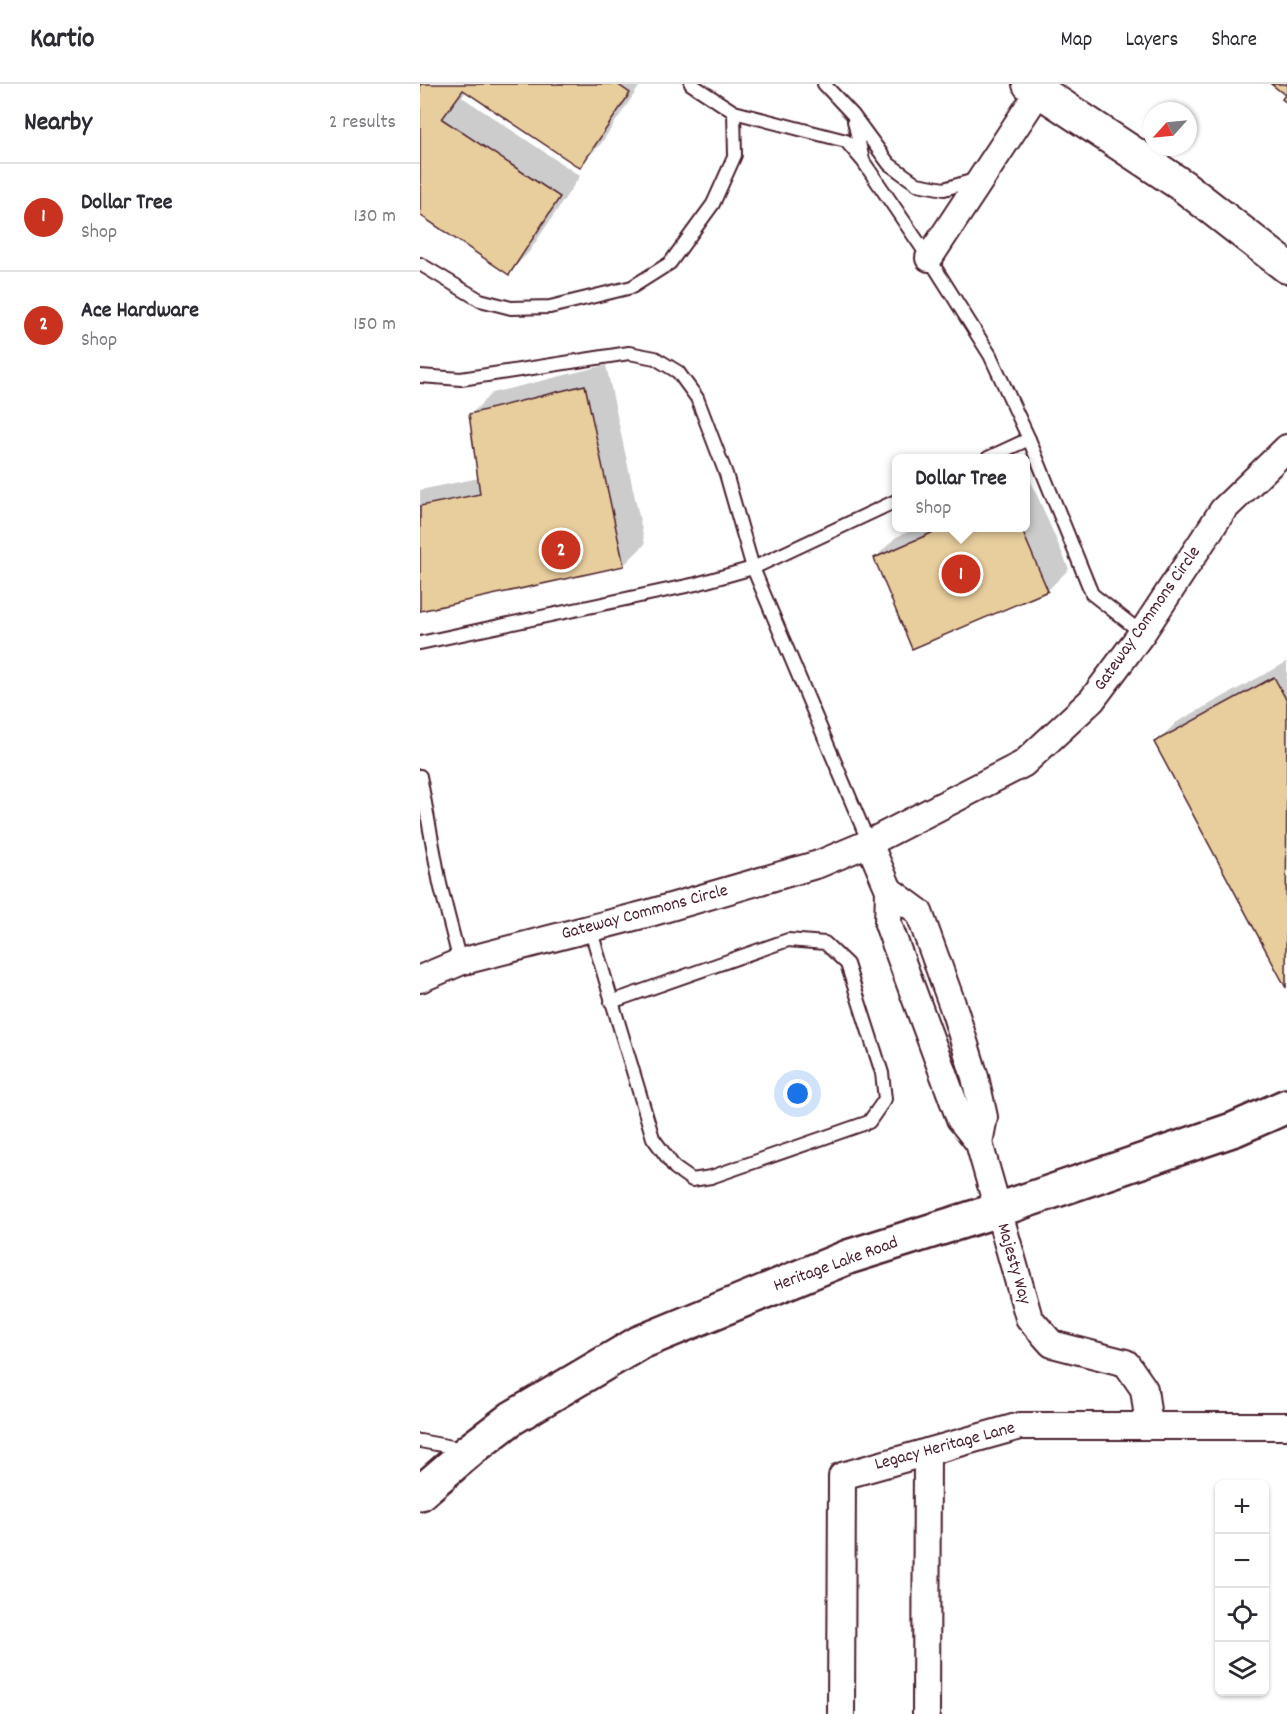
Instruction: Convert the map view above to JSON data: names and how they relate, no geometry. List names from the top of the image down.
{
  "streets": {
    "main road": ["Heritage Lake Road"],
    "street": ["Gateway Commons Circle", "Majesty Way", "Legacy Heritage Lane"]
  },
  "crossings": [
    ["Majesty Way", "Heritage Lake Road"],
    ["Majesty Way", "Legacy Heritage Lane"]
  ],
  "north": "bottom left",
  "page": {
    "header": "Kartio",
    "nav": ["Map", "Layers", "Share"],
    "heading": ["Nearby", "2 results"],
    "list": [
      {
        "mark": "1",
        "name": "Dollar Tree",
        "note": "Shop",
        "value": "130 m"
      },
      {
        "mark": "2",
        "name": "Ace Hardware",
        "note": "Shop",
        "value": "150 m"
      }
    ],
    "popup": ["Dollar Tree", "Shop"],
    "pins": ["2", "1"],
    "map_buttons": ["+", "−"]
  }
}
